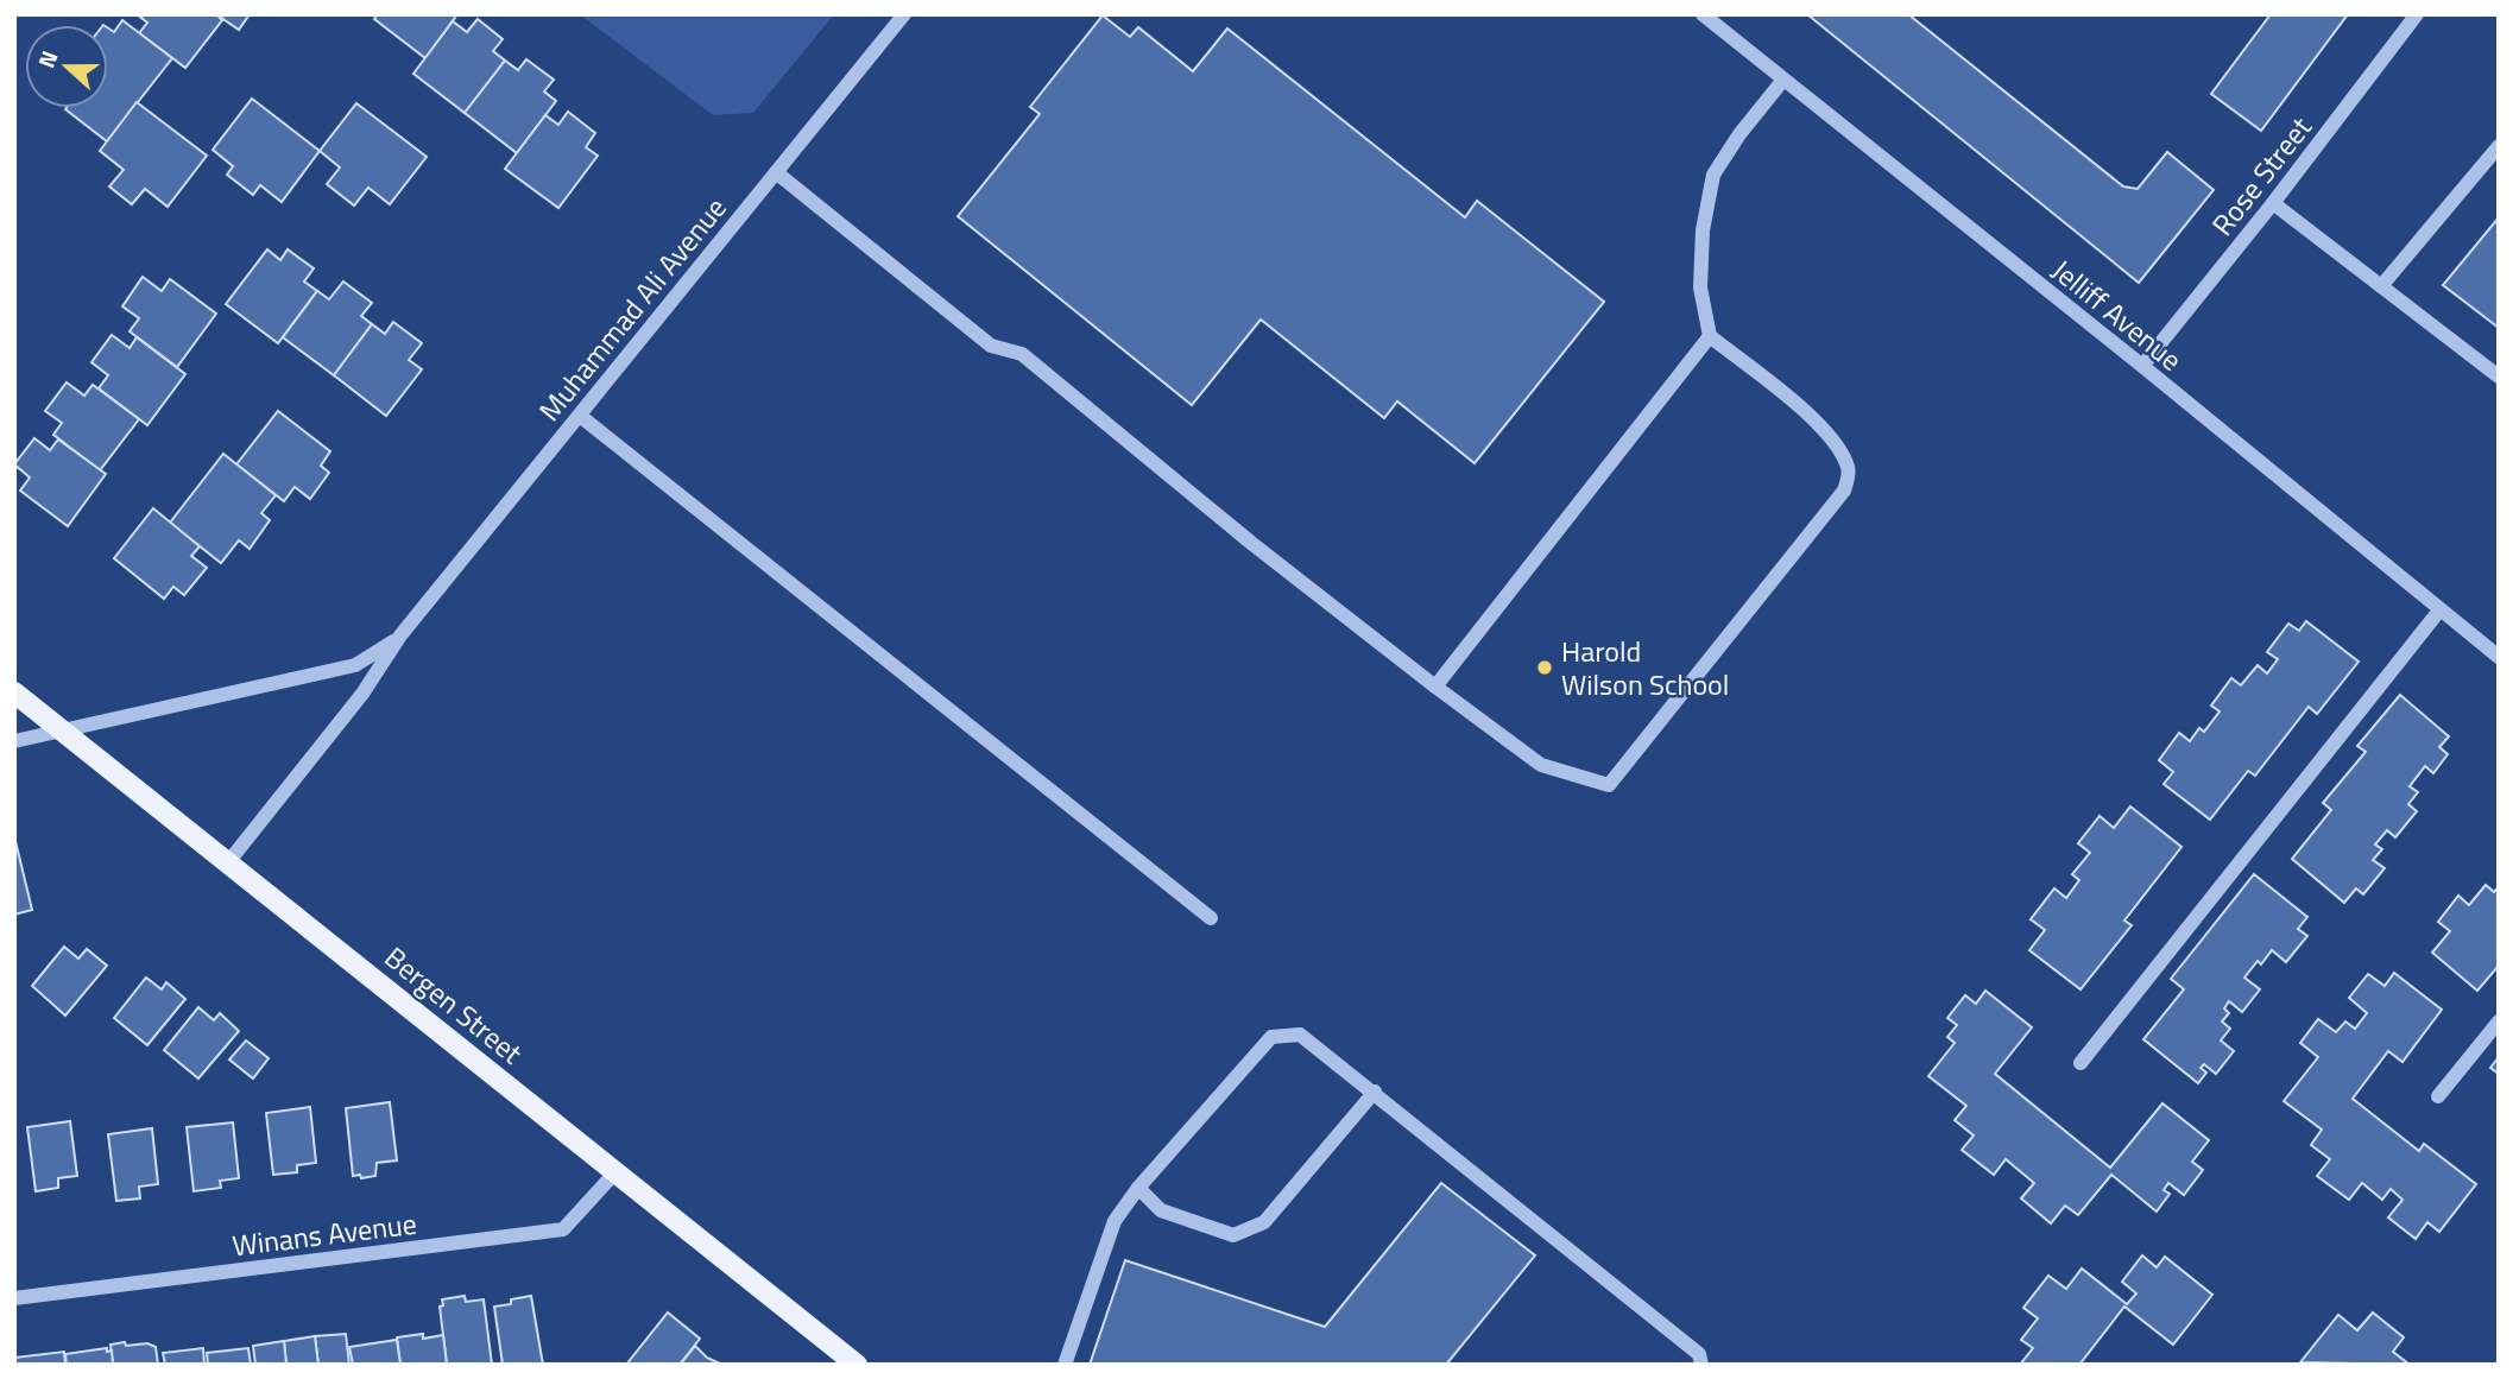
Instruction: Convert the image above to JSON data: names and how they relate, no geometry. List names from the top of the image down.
{
  "streets": {
    "main road": ["Bergen Street"],
    "street": [
      "Rose Street",
      "Muhammad Ali Avenue",
      "Jelliff Avenue",
      "Winans Avenue"
    ]
  },
  "crossings": [
    ["Rose Street", "Jelliff Avenue"],
    ["Muhammad Ali Avenue", "Bergen Street"],
    ["Bergen Street", "Winans Avenue"]
  ],
  "places": ["Harold Wilson School"],
  "north": "left"
}
